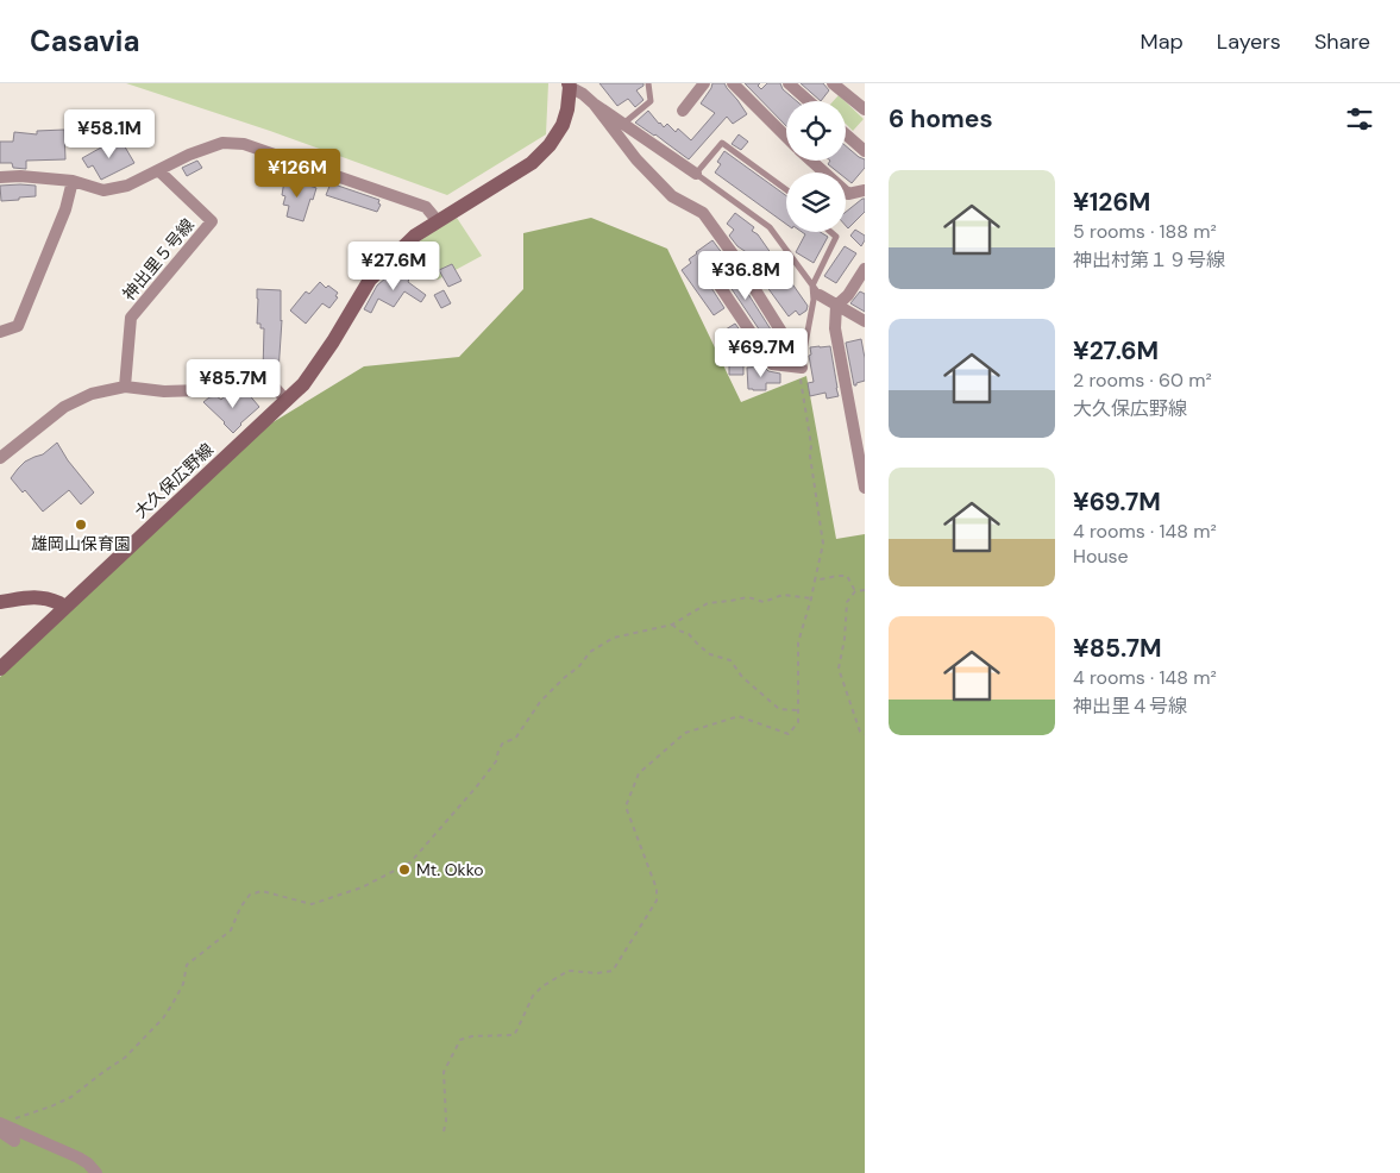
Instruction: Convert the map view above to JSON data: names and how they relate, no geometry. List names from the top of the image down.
{
  "streets": {
    "street": ["神出里５号線", "大久保広野線"]
  },
  "places": ["雄岡山保育園", "Mt. Okko"],
  "page": {
    "header": "Casavia",
    "nav": ["Map", "Layers", "Share"],
    "heading": "6 homes",
    "price": [
      "¥58.1M",
      "¥126M",
      "¥27.6M",
      "¥36.8M",
      "¥69.7M",
      "¥85.7M"
    ],
    "list": [
      {
        "name": "¥126M",
        "note": "5 rooms · 188 m² · 神出村第１９号線"
      },
      {
        "name": "¥27.6M",
        "note": "2 rooms · 60 m² · 大久保広野線"
      },
      {
        "name": "¥69.7M",
        "note": "4 rooms · 148 m² · House"
      },
      {
        "name": "¥85.7M",
        "note": "4 rooms · 148 m² · 神出里４号線"
      }
    ]
  }
}
